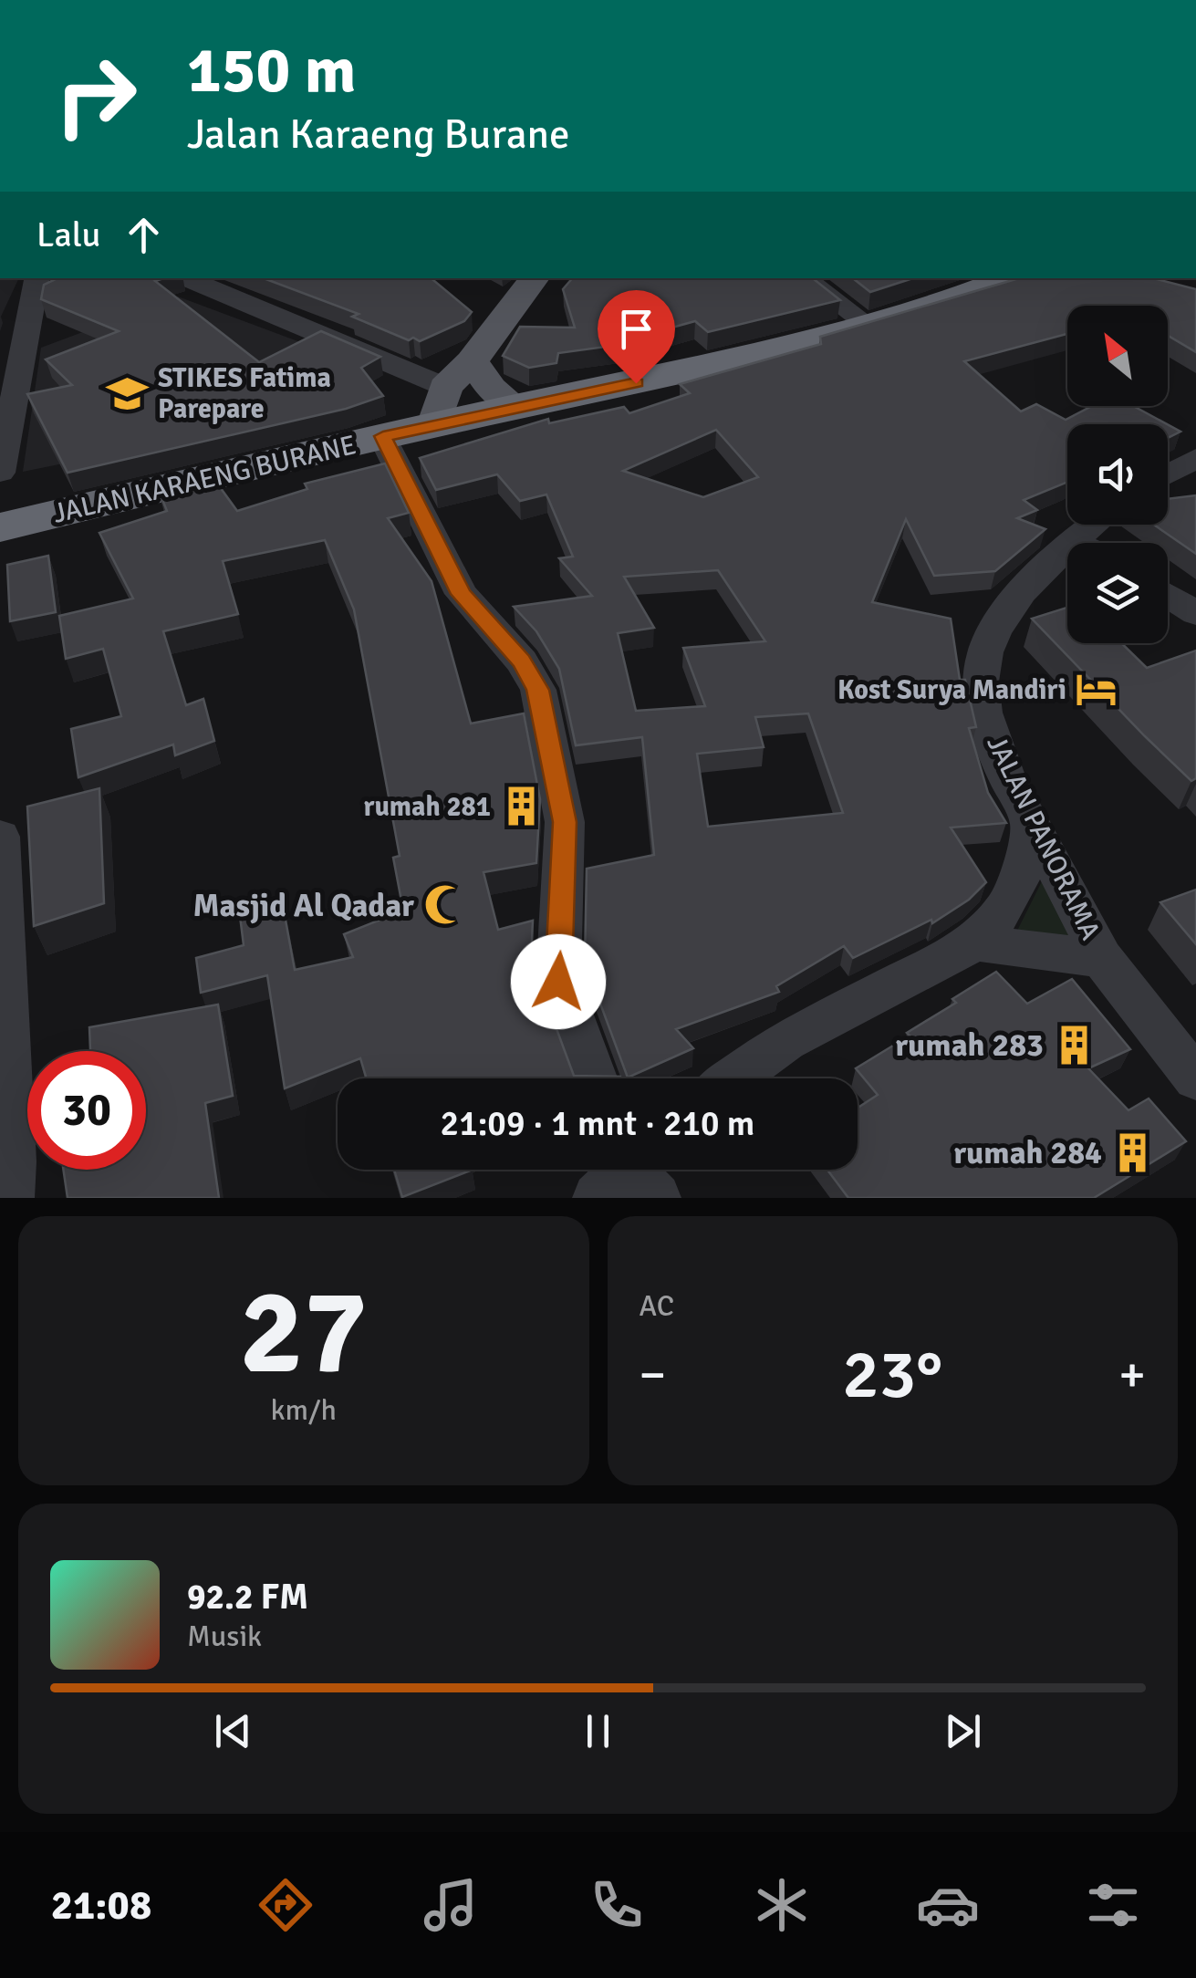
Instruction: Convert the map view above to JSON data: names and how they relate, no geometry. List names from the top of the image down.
{
  "streets": {
    "highway": ["JALAN KARAENG BURANE"],
    "street": ["JALAN PANORAMA"]
  },
  "places": {
    "school or university": ["STIKES Fatima Parepare"],
    "hotel": ["Kost Surya Mandiri"],
    "building": ["rumah 281", "rumah 283", "rumah 284"],
    "mosque": ["Masjid Al Qadar"]
  },
  "north": "top left",
  "page": {
    "turn": ["150 m", "Jalan Karaeng Burane"],
    "then": "Lalu",
    "limit": "30",
    "trip": "21:09 · 1 mnt · 210 m",
    "tile": [
      ["27", "km/h"],
      "AC"
    ],
    "heat": ["−", "23°", "+"],
    "song": ["92.2 FM", "Musik"],
    "tabs": "21:08"
  }
}
